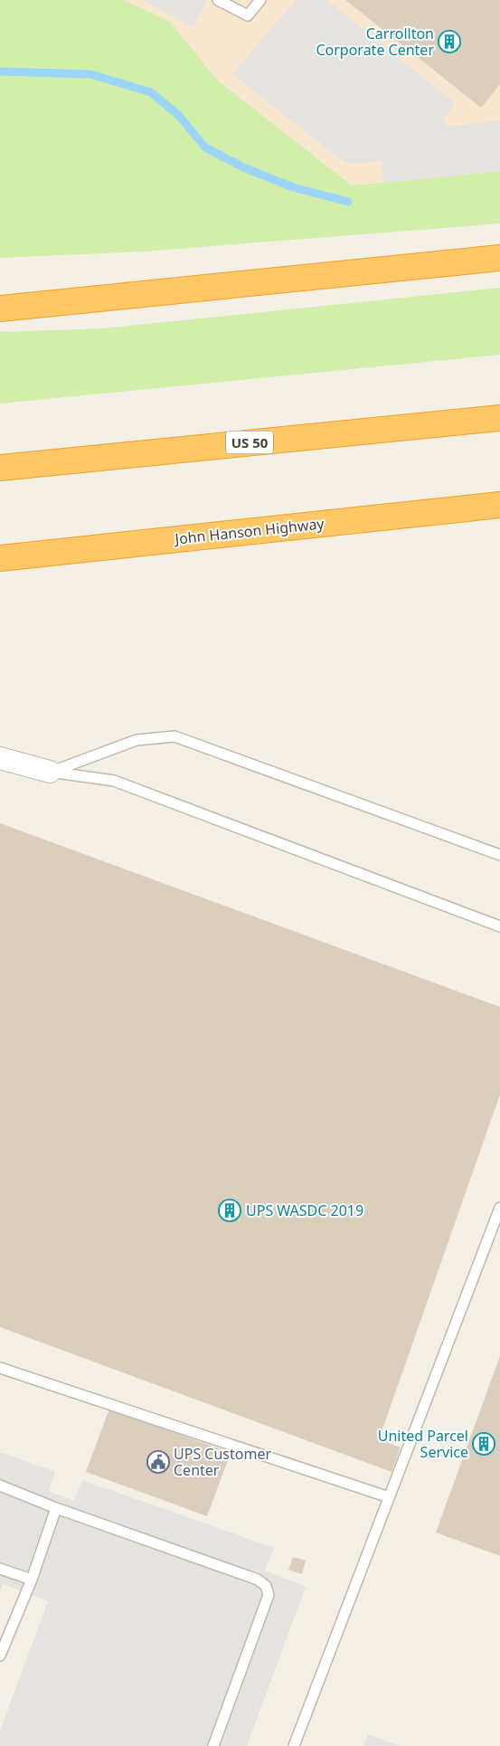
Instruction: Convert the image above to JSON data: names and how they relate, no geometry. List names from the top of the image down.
{
  "streets": {
    "highway": ["US 50", "John Hanson Highway"]
  },
  "places": {
    "building": ["Carrollton Corporate Center", "UPS WASDC 2019", "United Parcel Service"],
    "public building": ["UPS Customer Center"]
  }
}
